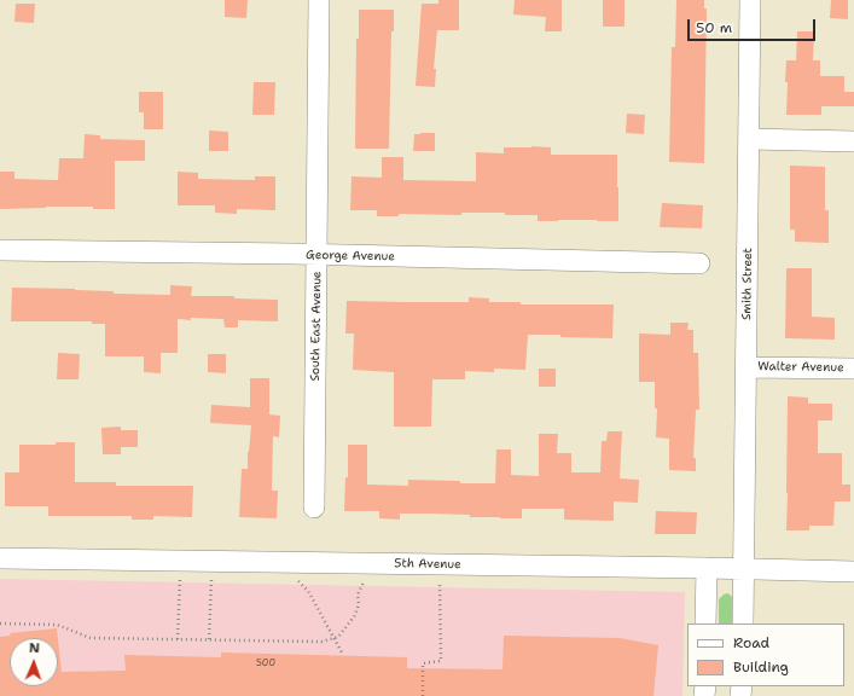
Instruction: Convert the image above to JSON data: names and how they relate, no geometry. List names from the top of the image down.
{
  "streets": {
    "street": [
      "George Avenue",
      "Smith Street",
      "South East Avenue",
      "Walter Avenue",
      "5th Avenue"
    ]
  },
  "crossings": [
    ["George Avenue", "South East Avenue"],
    ["Smith Street", "Walter Avenue"],
    ["Smith Street", "5th Avenue"]
  ],
  "house_numbers": ["500"],
  "legend": ["Road", "Building"],
  "scale_bar": "50 m",
  "north": "top"
}
